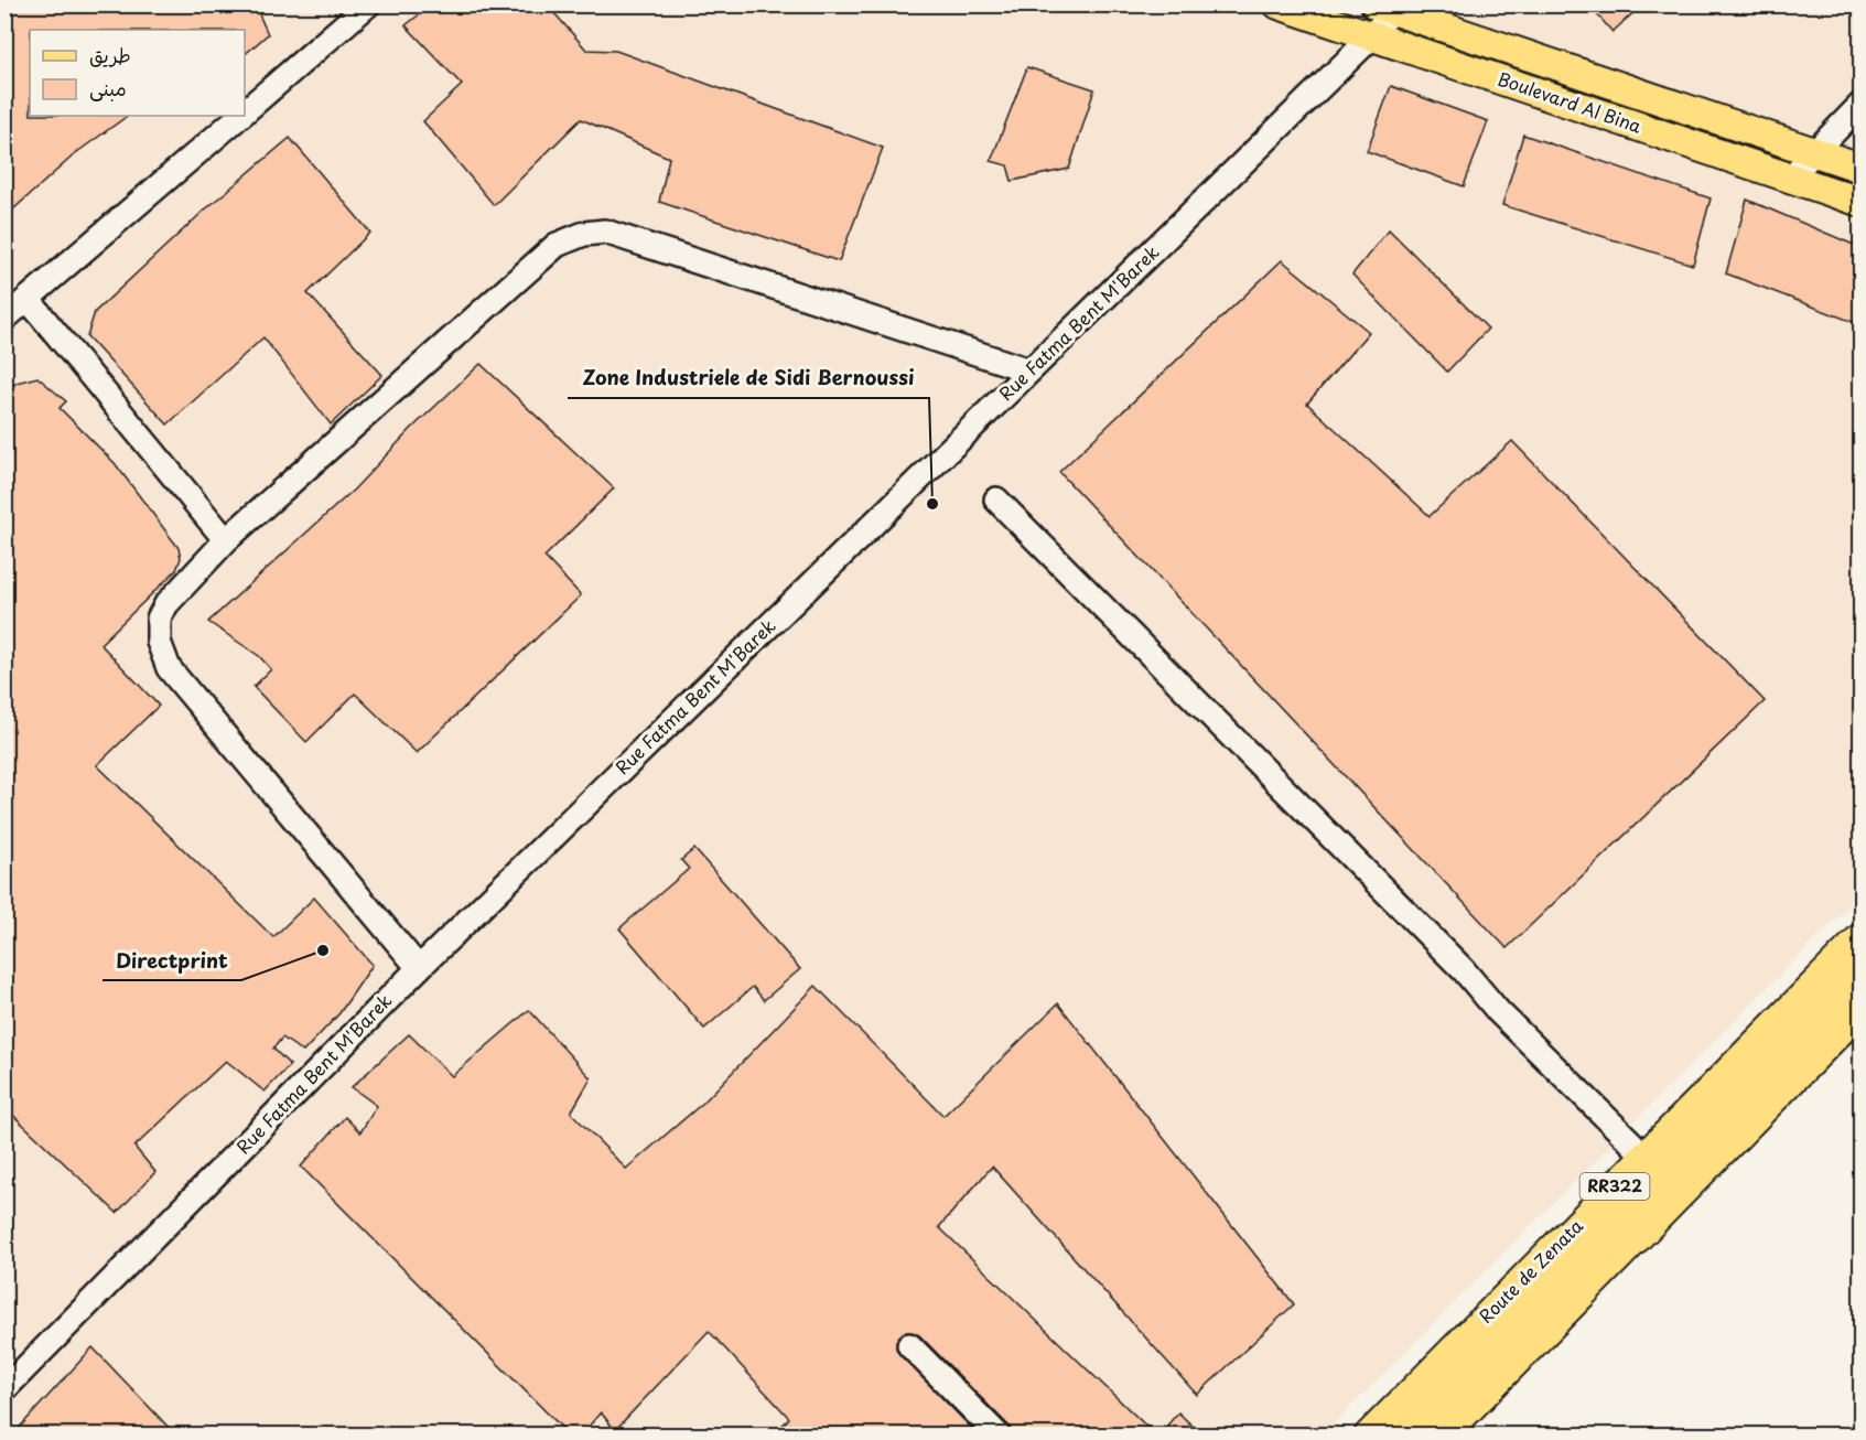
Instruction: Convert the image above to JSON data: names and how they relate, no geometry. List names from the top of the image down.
{
  "streets": {
    "main road": ["Boulevard Al Bina", "RR322", "Route de Zenata"],
    "lane": ["Rue Fatma Bent M'Barek"]
  },
  "crossings": [
    ["Boulevard Al Bina", "Rue Fatma Bent M'Barek"]
  ],
  "places": ["Zone Industriele de Sidi Bernoussi", "Directprint"],
  "legend": ["طريق", "مبنى"]
}
